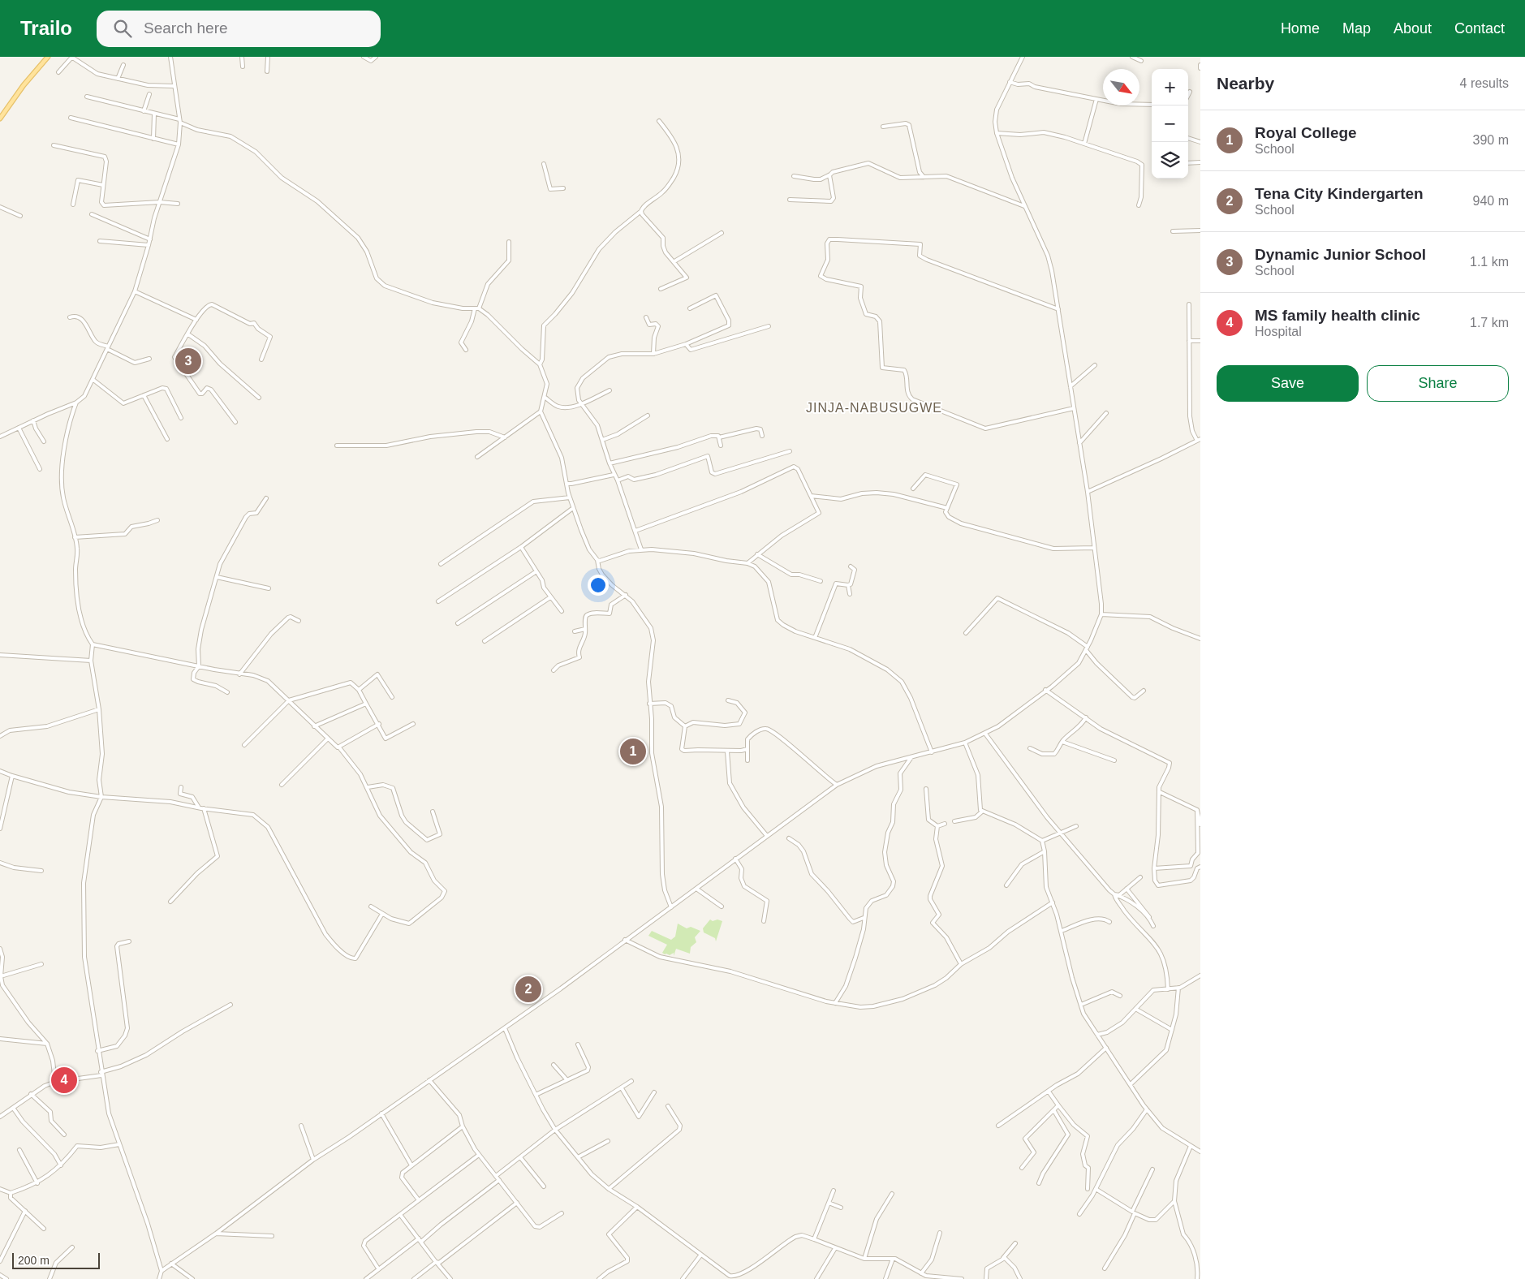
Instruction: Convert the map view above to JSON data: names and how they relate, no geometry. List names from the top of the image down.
{
  "districts": ["JINJA-NABUSUGWE"],
  "scale_bar": "200 m",
  "north": "bottom right",
  "page": {
    "header": "Trailo",
    "search": "Search here",
    "nav": [
      "Home",
      "Map",
      "About",
      "Contact"
    ],
    "heading": ["Nearby", "4 results"],
    "map_buttons": ["+", "−"],
    "list": [
      {
        "mark": "1",
        "name": "Royal College",
        "note": "School",
        "value": "390 m"
      },
      {
        "mark": "2",
        "name": "Tena City Kindergarten",
        "note": "School",
        "value": "940 m"
      },
      {
        "mark": "3",
        "name": "Dynamic Junior School",
        "note": "School",
        "value": "1.1 km"
      },
      {
        "mark": "4",
        "name": "MS family health clinic",
        "note": "Hospital",
        "value": "1.7 km"
      }
    ],
    "pins": [
      "3",
      "1",
      "2",
      "4"
    ],
    "buttons": ["Save", "Share"],
    "scale": "200 m"
  }
}
